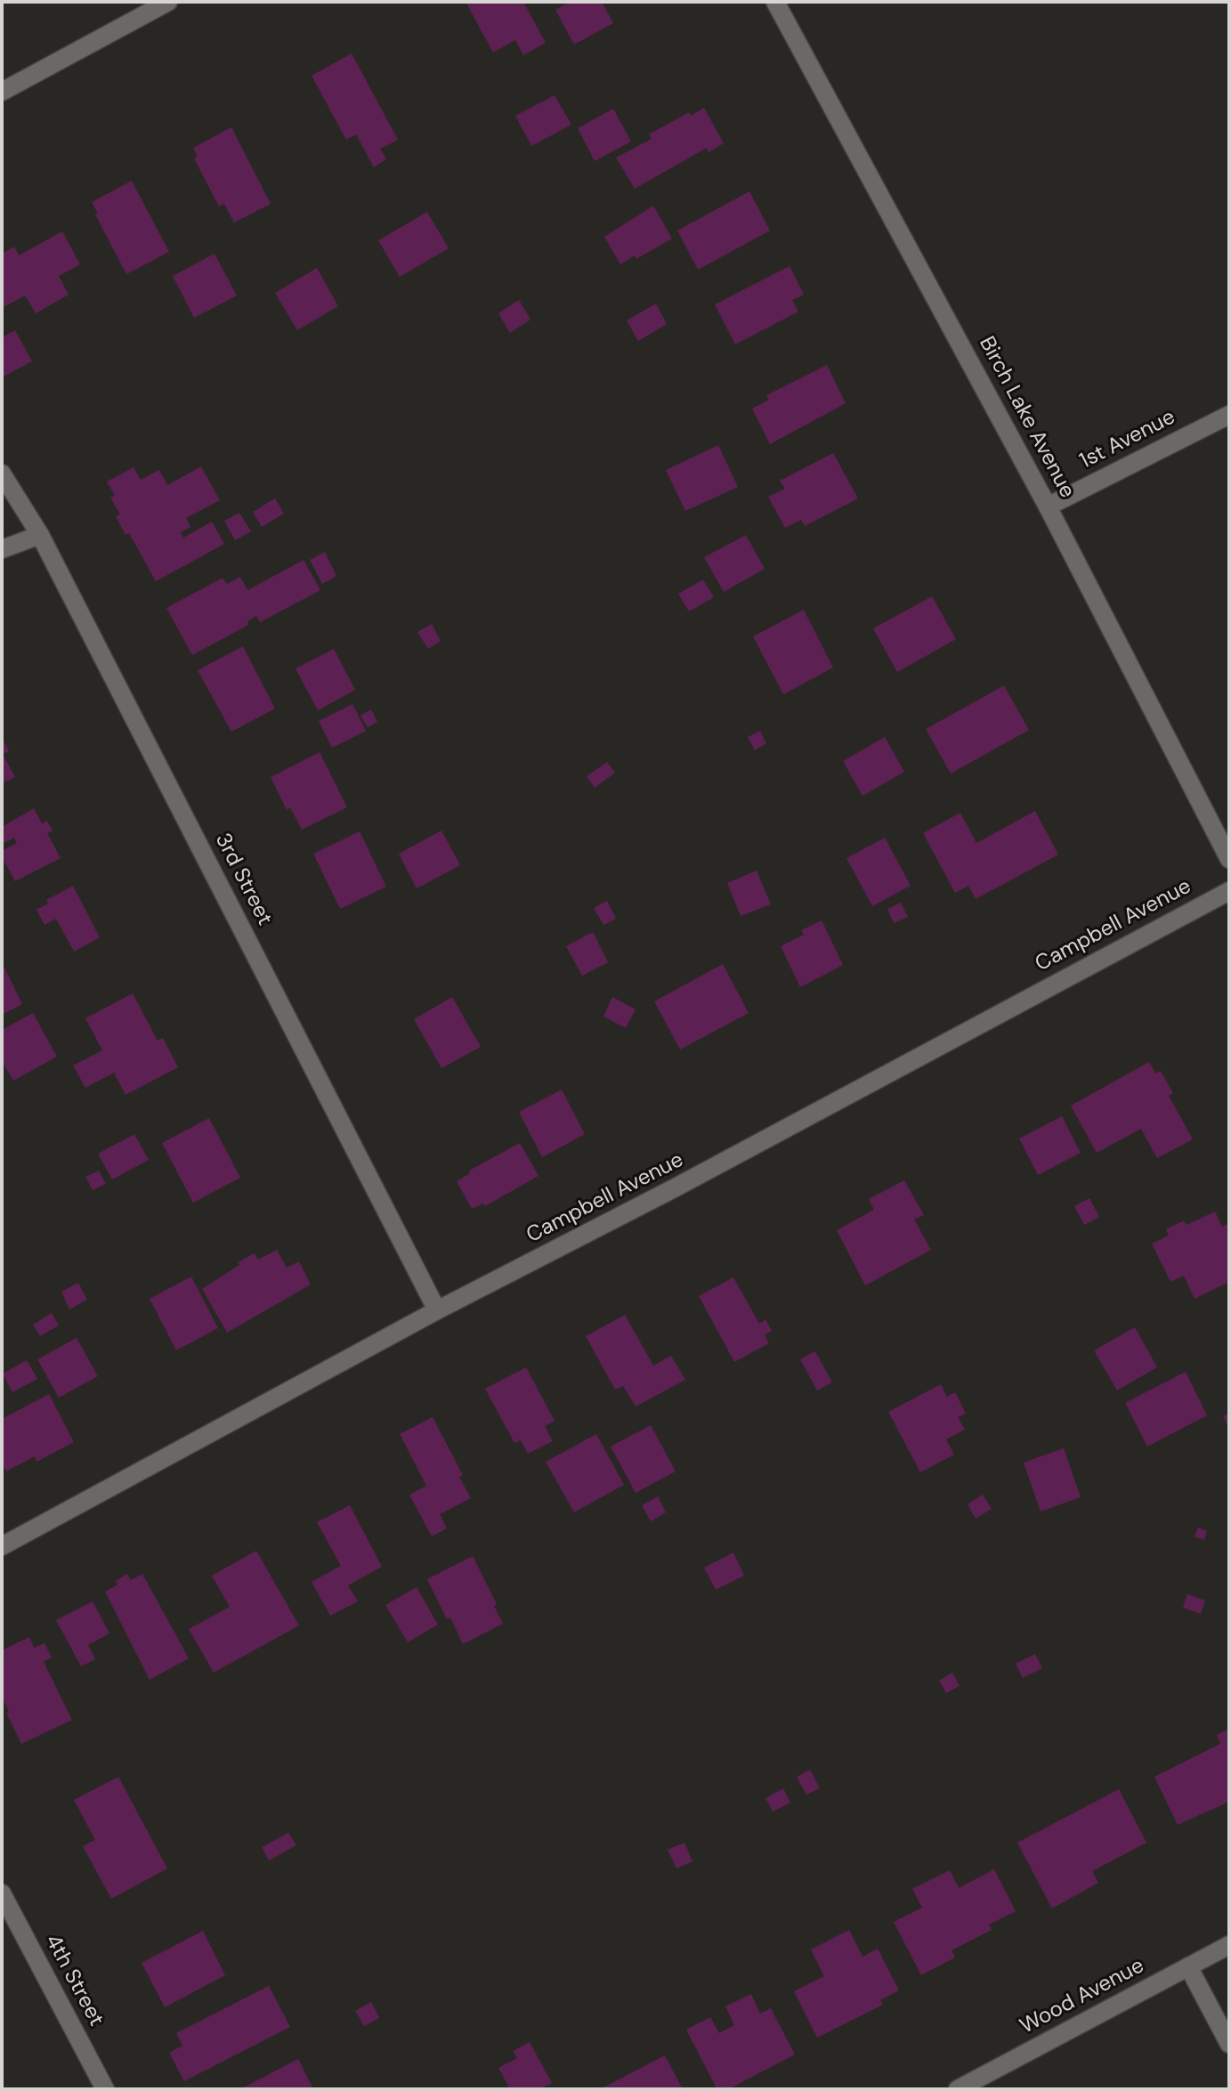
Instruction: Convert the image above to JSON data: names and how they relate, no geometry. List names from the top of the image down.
{
  "streets": {
    "street": [
      "Birch Lake Avenue",
      "1st Avenue",
      "3rd Street",
      "Campbell Avenue",
      "4th Street",
      "Wood Avenue"
    ]
  },
  "crossings": [
    ["Birch Lake Avenue", "1st Avenue"],
    ["3rd Street", "Campbell Avenue"]
  ]
}
